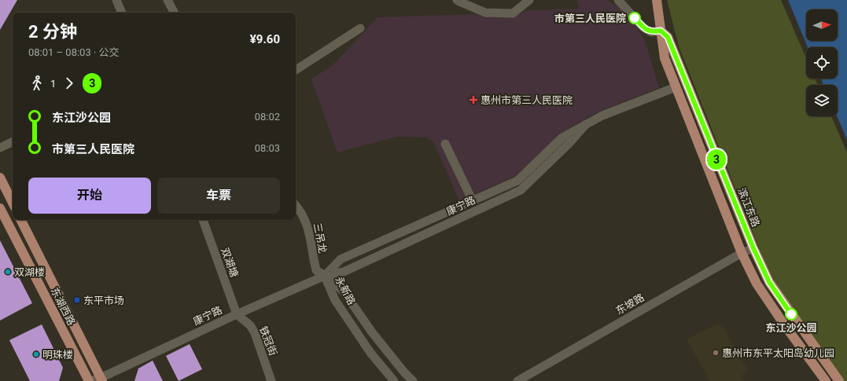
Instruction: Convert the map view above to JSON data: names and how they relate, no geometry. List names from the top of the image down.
{
  "streets": {
    "main road": ["滨江东路", "东湖西路"],
    "street": [
      "康宁路",
      "三吊龙",
      "双湖塘",
      "永新路",
      "东坡路",
      "铁冠街"
    ]
  },
  "crossings": [
    ["康宁路", "三吊龙"],
    ["康宁路", "双湖塘"],
    ["康宁路", "永新路"],
    ["康宁路", "东湖西路"],
    ["康宁路", "铁冠街"],
    ["滨江东路", "东坡路"],
    ["三吊龙", "永新路"],
    ["双湖塘", "铁冠街"]
  ],
  "places": {
    "other": [
      "市第三人民医院",
      "双湖楼",
      "东江沙公园",
      "惠州市东平太阳岛幼儿园",
      "明珠楼"
    ],
    "health": ["惠州市第三人民医院"],
    "transit": ["东平市场"]
  },
  "lines": ["bus line 3"],
  "north": "right",
  "page": {
    "on_map": "3",
    "heading": ["2 分钟", "08:01 – 08:03 · 公交", "¥9.60"],
    "legs": ["1", "3"],
    "list": [
      {
        "name": "东江沙公园",
        "value": "08:02"
      },
      {
        "name": "市第三人民医院",
        "value": "08:03"
      }
    ],
    "buttons": ["开始", "车票"]
  }
}
